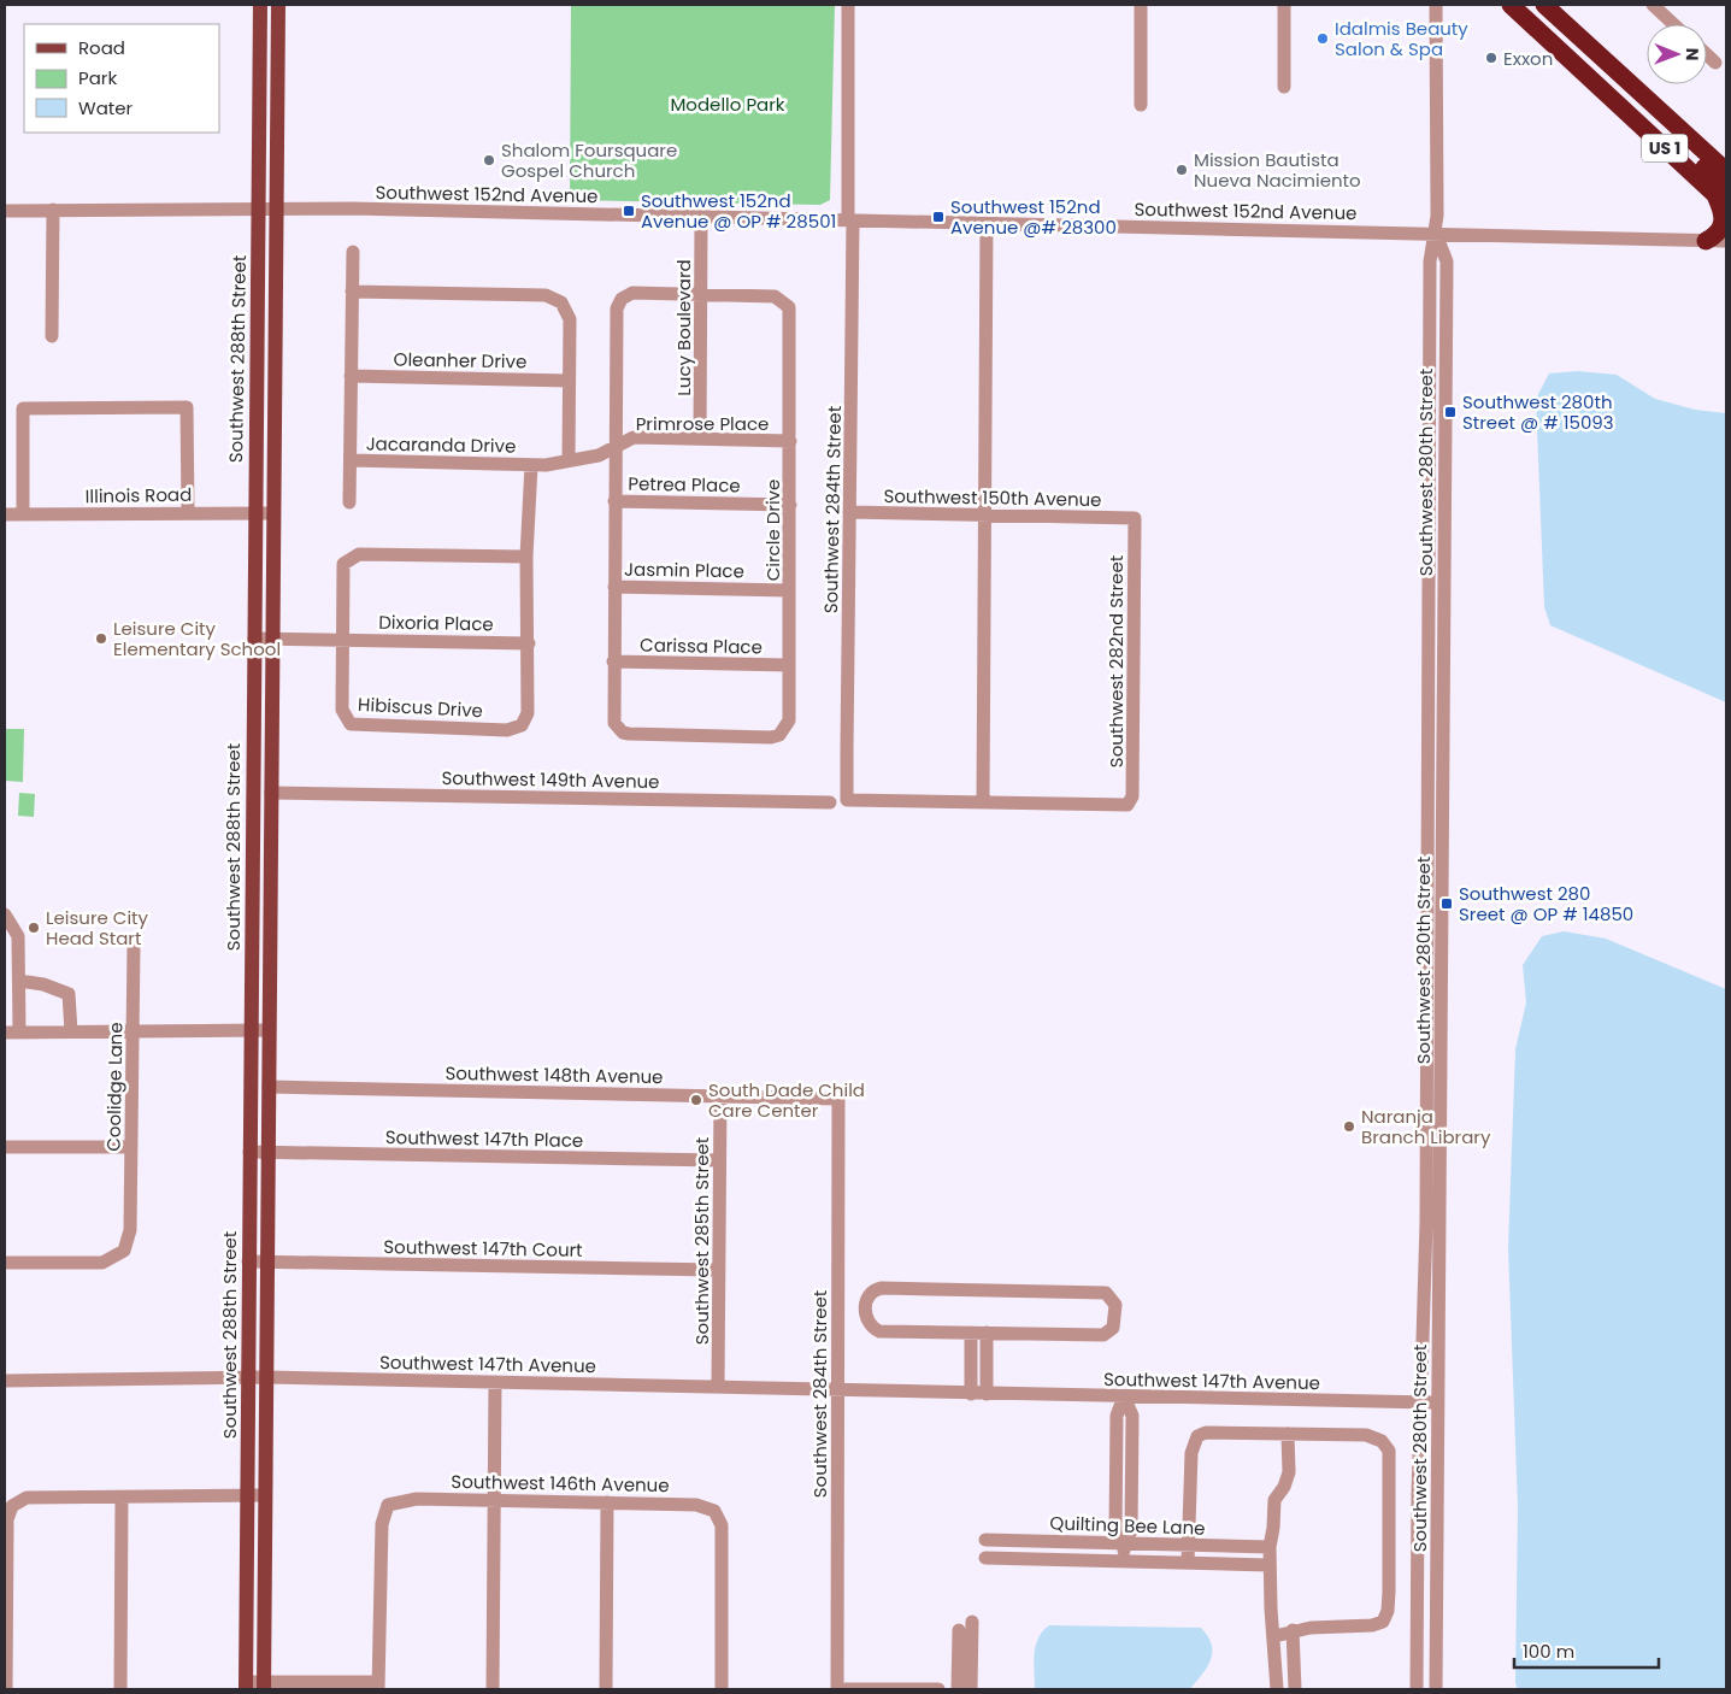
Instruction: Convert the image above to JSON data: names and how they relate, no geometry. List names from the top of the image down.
{
  "streets": {
    "highway": ["US 1"],
    "main road": ["Southwest 288th Street"],
    "street": [
      "Southwest 152nd Avenue",
      "Lucy Boulevard",
      "Oleanher Drive",
      "Primrose Place",
      "Jacaranda Drive",
      "Southwest 280th Street",
      "Petrea Place",
      "Illinois Road",
      "Southwest 150th Avenue",
      "Southwest 284th Street",
      "Circle Drive",
      "Jasmin Place",
      "Dixoria Place",
      "Carissa Place",
      "Southwest 282nd Street",
      "Hibiscus Drive",
      "Southwest 149th Avenue",
      "Southwest 148th Avenue",
      "Coolidge Lane",
      "Southwest 147th Place",
      "Southwest 285th Street",
      "Southwest 147th Court",
      "Southwest 147th Avenue",
      "Southwest 146th Avenue",
      "Quilting Bee Lane"
    ]
  },
  "crossings": [
    ["Southwest 152nd Avenue", "Lucy Boulevard"],
    ["Southwest 152nd Avenue", "Southwest 288th Street"],
    ["Southwest 152nd Avenue", "Southwest 280th Street"],
    ["Southwest 152nd Avenue", "Southwest 284th Street"],
    ["Lucy Boulevard", "Primrose Place"],
    ["Lucy Boulevard", "Circle Drive"],
    ["Southwest 288th Street", "Illinois Road"],
    ["Southwest 288th Street", "Dixoria Place"],
    ["Southwest 288th Street", "Southwest 149th Avenue"],
    ["Southwest 288th Street", "Southwest 148th Avenue"],
    ["Southwest 288th Street", "Southwest 147th Place"],
    ["Southwest 288th Street", "Southwest 147th Court"],
    ["Southwest 288th Street", "Southwest 147th Avenue"],
    ["Primrose Place", "Circle Drive"],
    ["Jacaranda Drive", "Hibiscus Drive"],
    ["Southwest 280th Street", "Southwest 147th Avenue"],
    ["Petrea Place", "Circle Drive"],
    ["Southwest 150th Avenue", "Southwest 284th Street"],
    ["Southwest 150th Avenue", "Southwest 282nd Street"],
    ["Southwest 284th Street", "Southwest 282nd Street"],
    ["Southwest 284th Street", "Southwest 148th Avenue"],
    ["Southwest 284th Street", "Southwest 147th Avenue"],
    ["Circle Drive", "Jasmin Place"],
    ["Circle Drive", "Carissa Place"],
    ["Dixoria Place", "Hibiscus Drive"],
    ["Southwest 148th Avenue", "Southwest 285th Street"],
    ["Southwest 147th Place", "Southwest 285th Street"],
    ["Southwest 285th Street", "Southwest 147th Court"],
    ["Southwest 285th Street", "Southwest 147th Avenue"]
  ],
  "parks": ["Modello Park"],
  "places": {
    "other": [
      "Idalmis Beauty Salon & Spa",
      "Exxon",
      "Shalom Foursquare Gospel Church",
      "Mission Bautista Nueva Nacimiento",
      "Leisure City Elementary School",
      "Leisure City Head Start",
      "South Dade Child Care Center",
      "Naranja Branch Library"
    ],
    "transit": [
      "Southwest 152nd Avenue @ OP # 28501",
      "Southwest 152nd Avenue @# 28300",
      "Southwest 280th Street @ # 15093",
      "Southwest 280 Sreet @ OP # 14850"
    ]
  },
  "legend": ["Road", "Park", "Water"],
  "scale_bar": "100 m",
  "north": "right"
}
